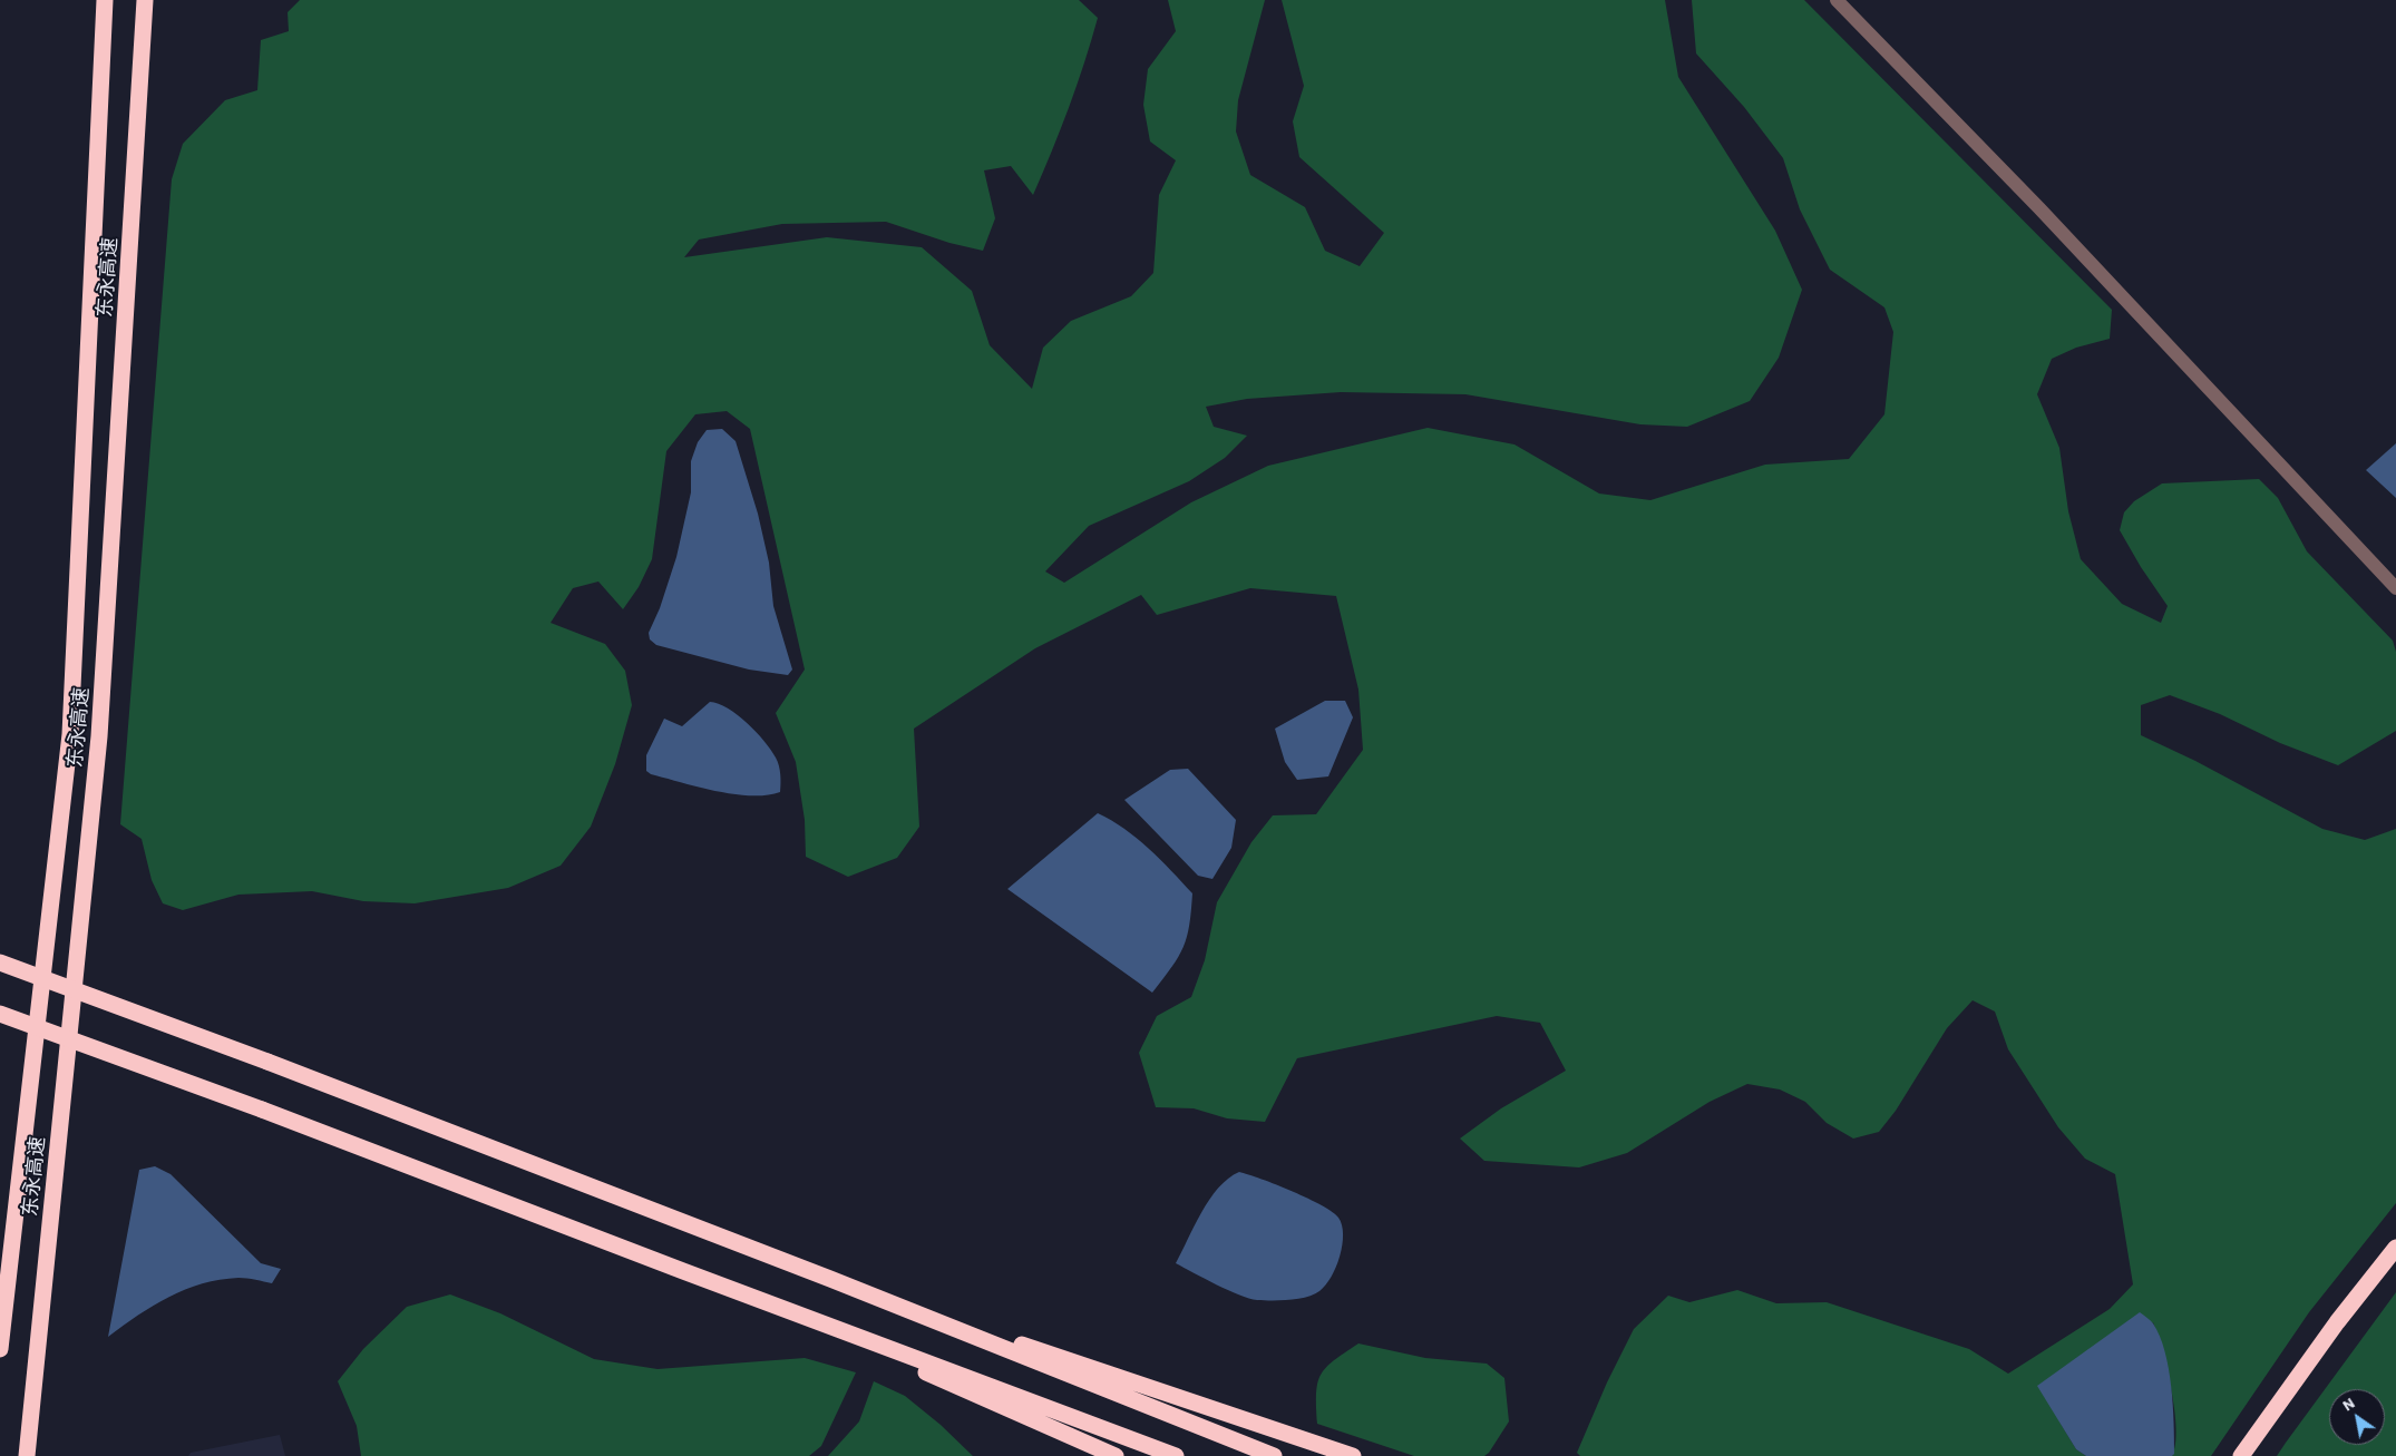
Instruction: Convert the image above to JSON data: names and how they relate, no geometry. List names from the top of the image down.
{
  "streets": {
    "highway": ["东永高速"]
  },
  "north": "top left"
}
